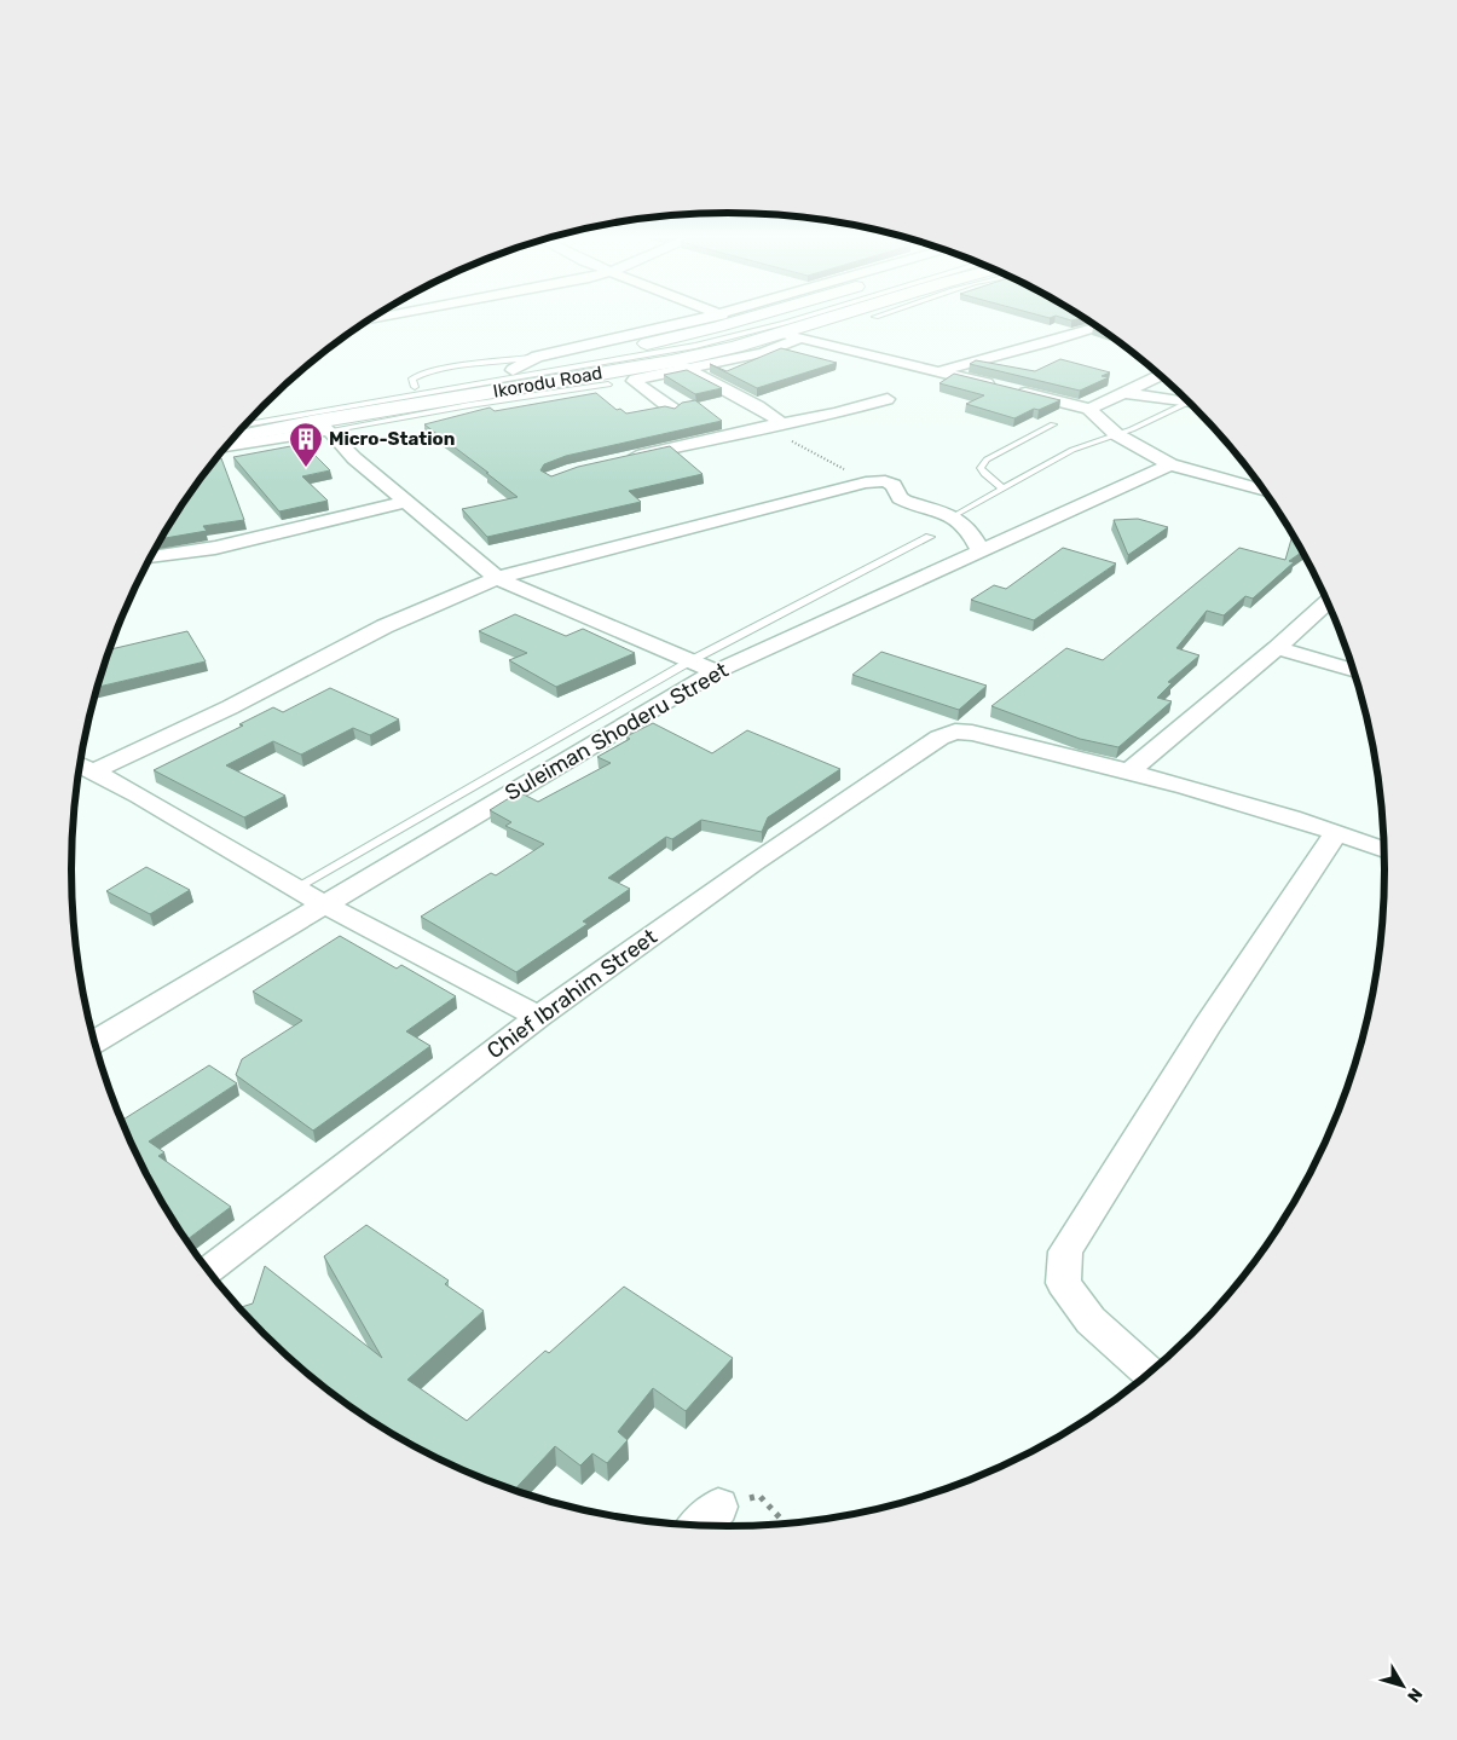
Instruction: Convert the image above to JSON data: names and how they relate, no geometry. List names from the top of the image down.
{
  "streets": {
    "highway": ["Ikorodu Road"],
    "street": ["Suleiman Shoderu Street", "Chief Ibrahim Street"]
  },
  "places": {
    "building": ["Micro-Station"]
  },
  "north": "bottom right"
}
